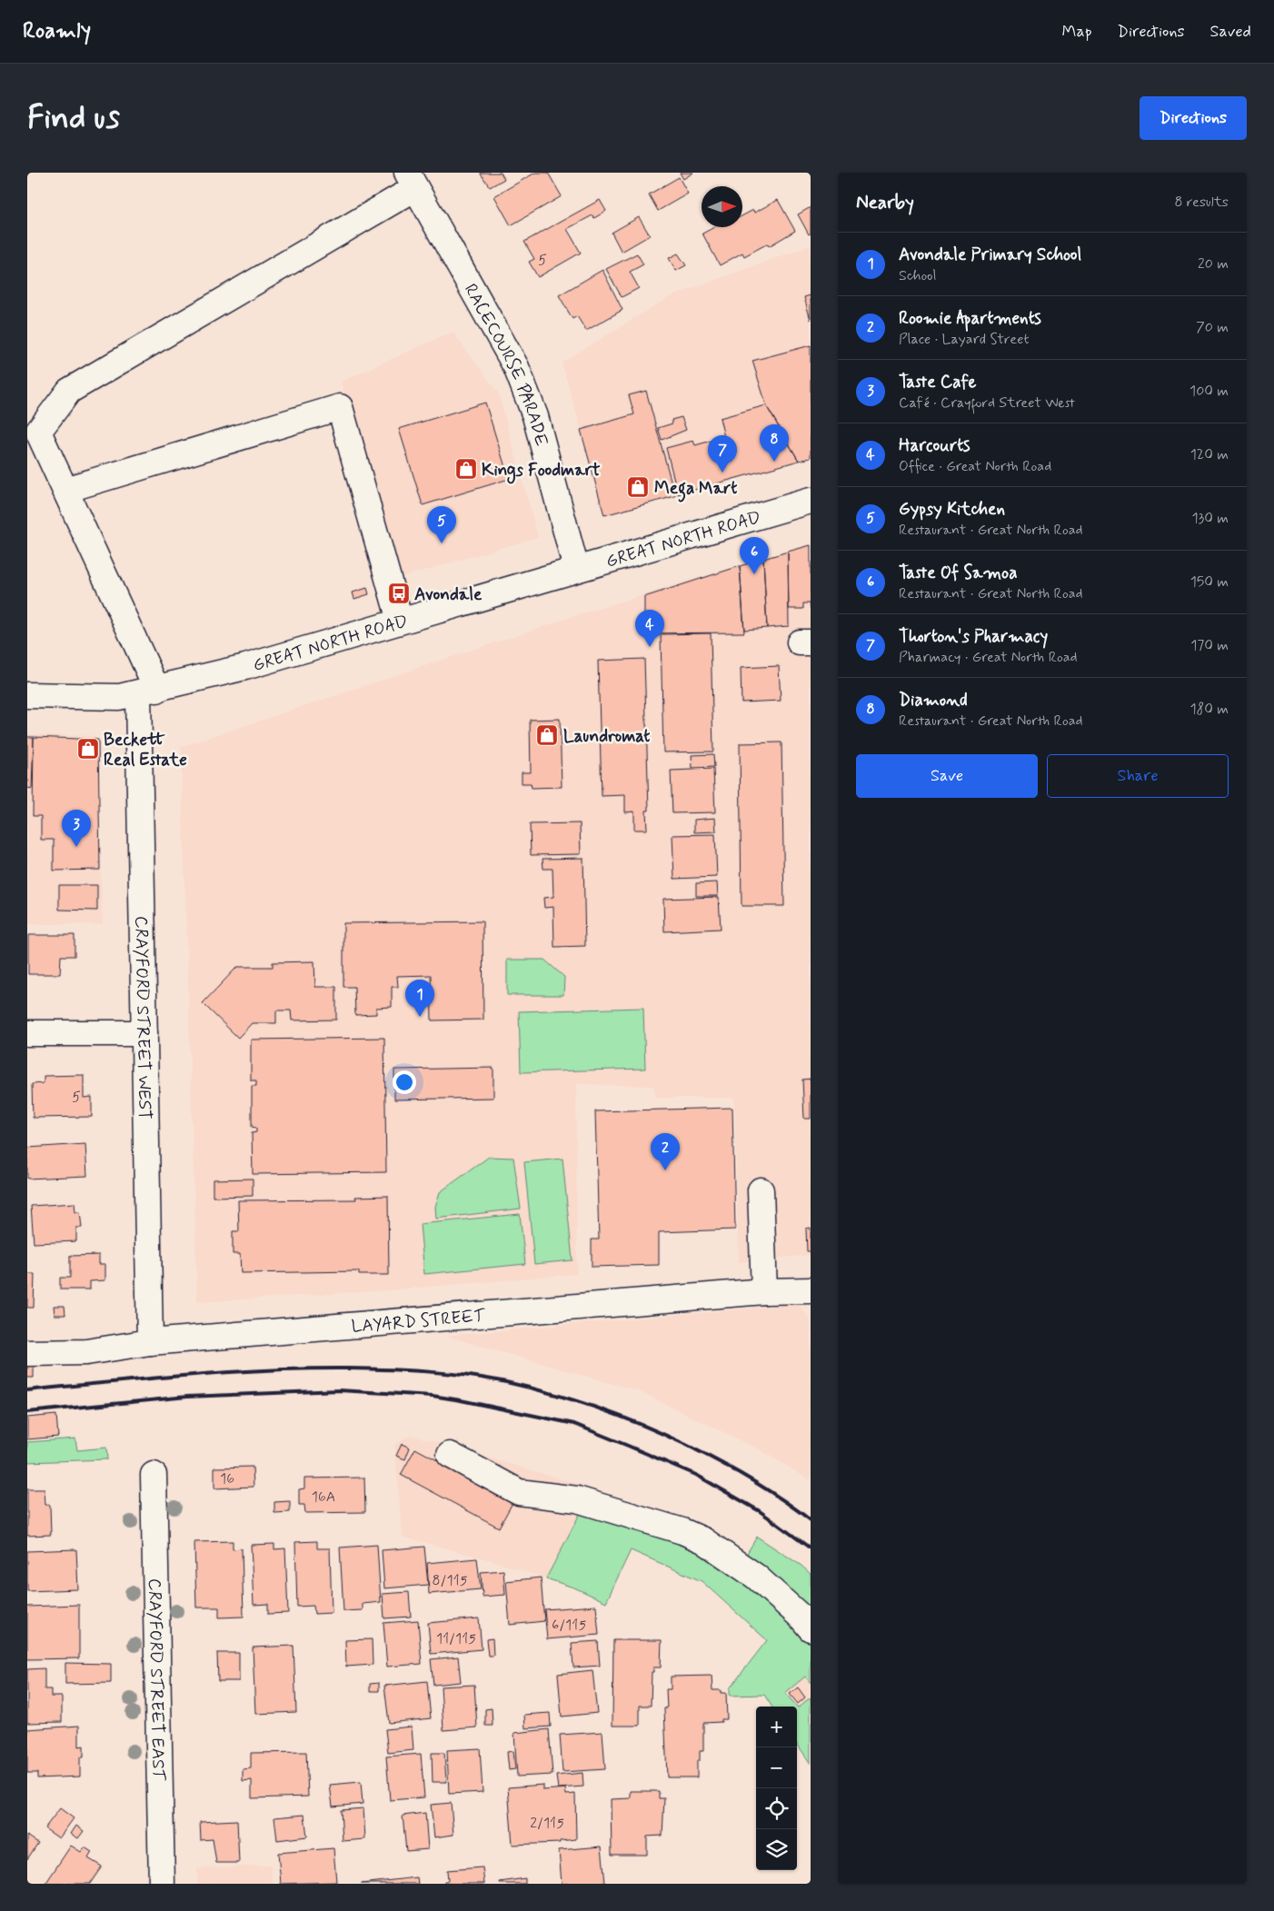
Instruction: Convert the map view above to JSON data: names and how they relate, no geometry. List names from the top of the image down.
{
  "streets": {
    "street": [
      "RACECOURSE PARADE",
      "GREAT NORTH ROAD",
      "CRAYFORD STREET WEST",
      "LAYARD STREET",
      "CRAYFORD STREET EAST"
    ]
  },
  "crossings": [
    ["RACECOURSE PARADE", "GREAT NORTH ROAD"],
    ["GREAT NORTH ROAD", "CRAYFORD STREET WEST"],
    ["CRAYFORD STREET WEST", "LAYARD STREET"]
  ],
  "places": {
    "shop": [
      "Kings Foodmart",
      "Mega Mart",
      "Laundromat",
      "Beckett Real Estate"
    ],
    "bus stop": ["Avondale"]
  },
  "house_numbers": [
    "5",
    "5",
    "16",
    "16A",
    "8/115",
    "6/115",
    "11/115",
    "2/115"
  ],
  "north": "right",
  "page": {
    "header": "Roamly",
    "nav": ["Map", "Directions", "Saved"],
    "buttons": [
      "Directions",
      ["Save", "Share"]
    ],
    "title": "Find us",
    "heading": ["Nearby", "8 results"],
    "list": [
      {
        "mark": "1",
        "name": "Avondale Primary School",
        "note": "School",
        "value": "20 m"
      },
      {
        "mark": "2",
        "name": "Roomie Apartments",
        "note": "Place · Layard Street",
        "value": "70 m"
      },
      {
        "mark": "3",
        "name": "Taste Cafe",
        "note": "Café · Crayford Street West",
        "value": "100 m"
      },
      {
        "mark": "4",
        "name": "Harcourts",
        "note": "Office · Great North Road",
        "value": "120 m"
      },
      {
        "mark": "5",
        "name": "Gypsy Kitchen",
        "note": "Restaurant · Great North Road",
        "value": "130 m"
      },
      {
        "mark": "6",
        "name": "Taste Of Samoa",
        "note": "Restaurant · Great North Road",
        "value": "150 m"
      },
      {
        "mark": "7",
        "name": "Thorton's Pharmacy",
        "note": "Pharmacy · Great North Road",
        "value": "170 m"
      },
      {
        "mark": "8",
        "name": "Diamond",
        "note": "Restaurant · Great North Road",
        "value": "180 m"
      }
    ],
    "pins": [
      "8",
      "7",
      "5",
      "6",
      "4",
      "3",
      "1",
      "2"
    ],
    "map_buttons": ["+", "−"]
  }
}
